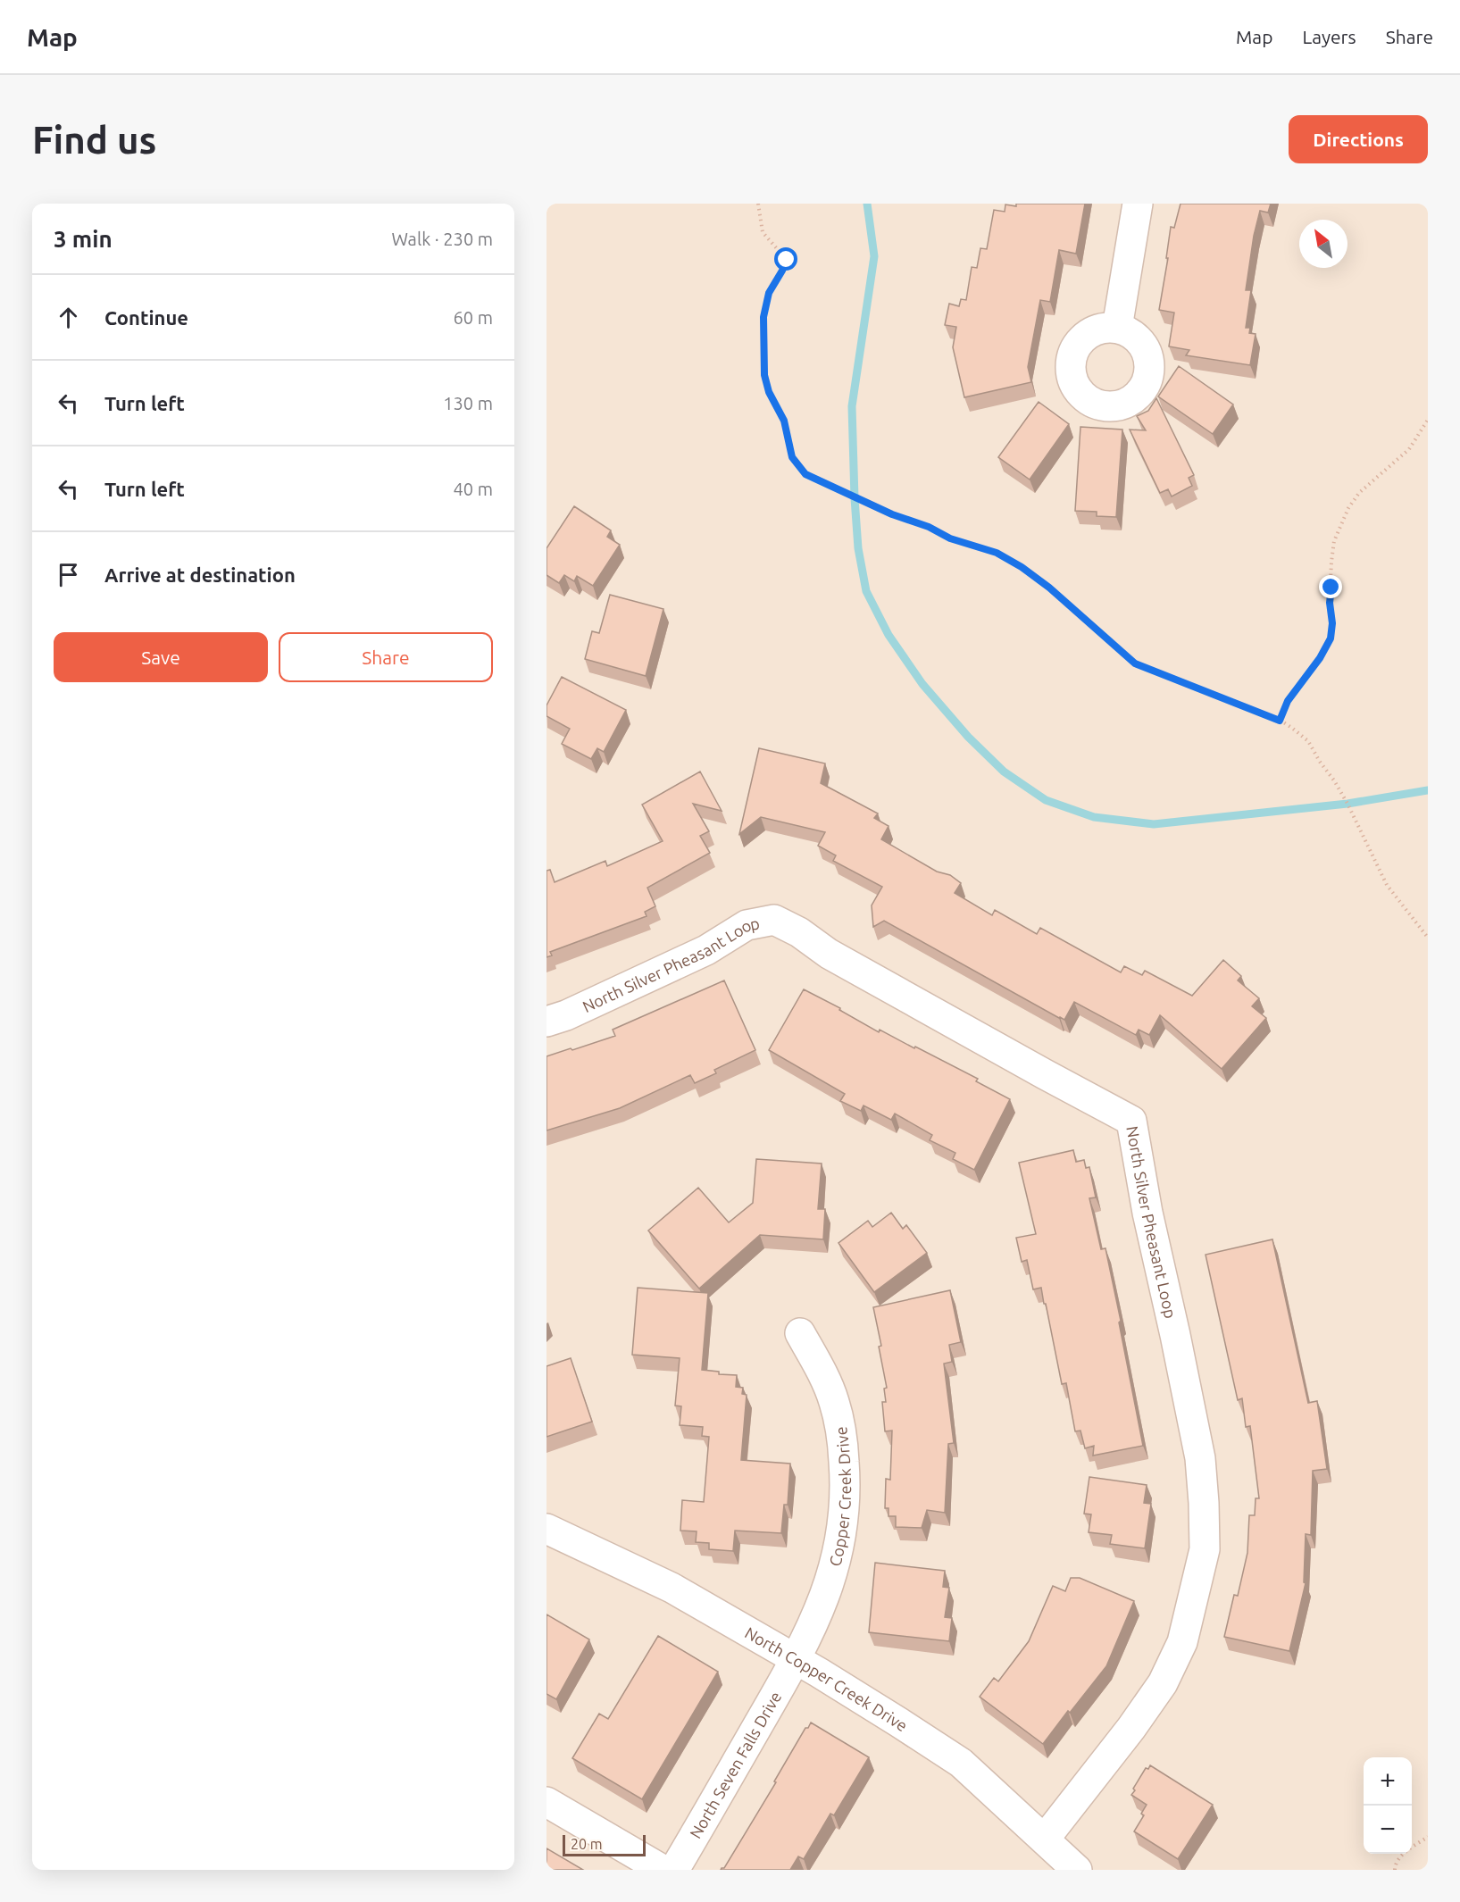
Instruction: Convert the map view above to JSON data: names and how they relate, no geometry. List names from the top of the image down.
{
  "streets": {
    "street": [
      "North Silver Pheasant Loop",
      "Copper Creek Drive",
      "North Copper Creek Drive",
      "North Seven Falls Drive"
    ]
  },
  "crossings": [
    ["North Silver Pheasant Loop", "North Copper Creek Drive"],
    ["Copper Creek Drive", "North Copper Creek Drive"],
    ["Copper Creek Drive", "North Seven Falls Drive"],
    ["North Copper Creek Drive", "North Seven Falls Drive"]
  ],
  "scale_bar": "20 m",
  "north": "top left",
  "page": {
    "header": "Map",
    "nav": ["Map", "Layers", "Share"],
    "buttons": [
      "Directions",
      ["Save", "Share"]
    ],
    "title": "Find us",
    "heading": ["3 min", "Walk · 230 m"],
    "list": [
      ["Continue", "60 m"],
      ["Turn left", "130 m"],
      ["Turn left", "40 m"],
      "Arrive at destination"
    ],
    "map_buttons": ["+", "−"],
    "scale": "20 m"
  }
}
